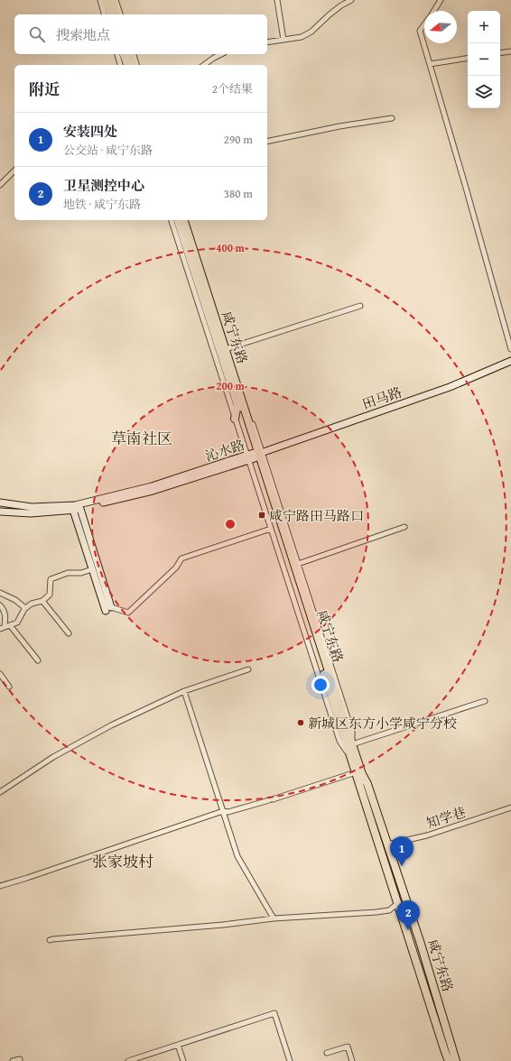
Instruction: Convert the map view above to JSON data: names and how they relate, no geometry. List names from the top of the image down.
{
  "streets": {
    "main road": ["咸宁东路", "田马路", "沁水路"],
    "street": ["知学巷"]
  },
  "crossings": [
    ["咸宁东路", "田马路"],
    ["咸宁东路", "沁水路"],
    ["咸宁东路", "知学巷"],
    ["田马路", "沁水路"]
  ],
  "districts": ["草南社区", "张家坡村"],
  "places": {
    "transit": ["咸宁路田马路口"],
    "other": ["新城区东方小学咸宁分校"]
  },
  "north": "left",
  "page": {
    "map_buttons": ["+", "−"],
    "search": "搜索地点",
    "heading": ["附近", "2个结果"],
    "list": [
      {
        "mark": "1",
        "name": "安装四处",
        "note": "公交站 · 咸宁东路",
        "value": "290 m"
      },
      {
        "mark": "2",
        "name": "卫星测控中心",
        "note": "地铁 · 咸宁东路",
        "value": "380 m"
      }
    ],
    "pins": ["1", "2"]
  },
  "rings": ["400 m", "200 m"]
}
